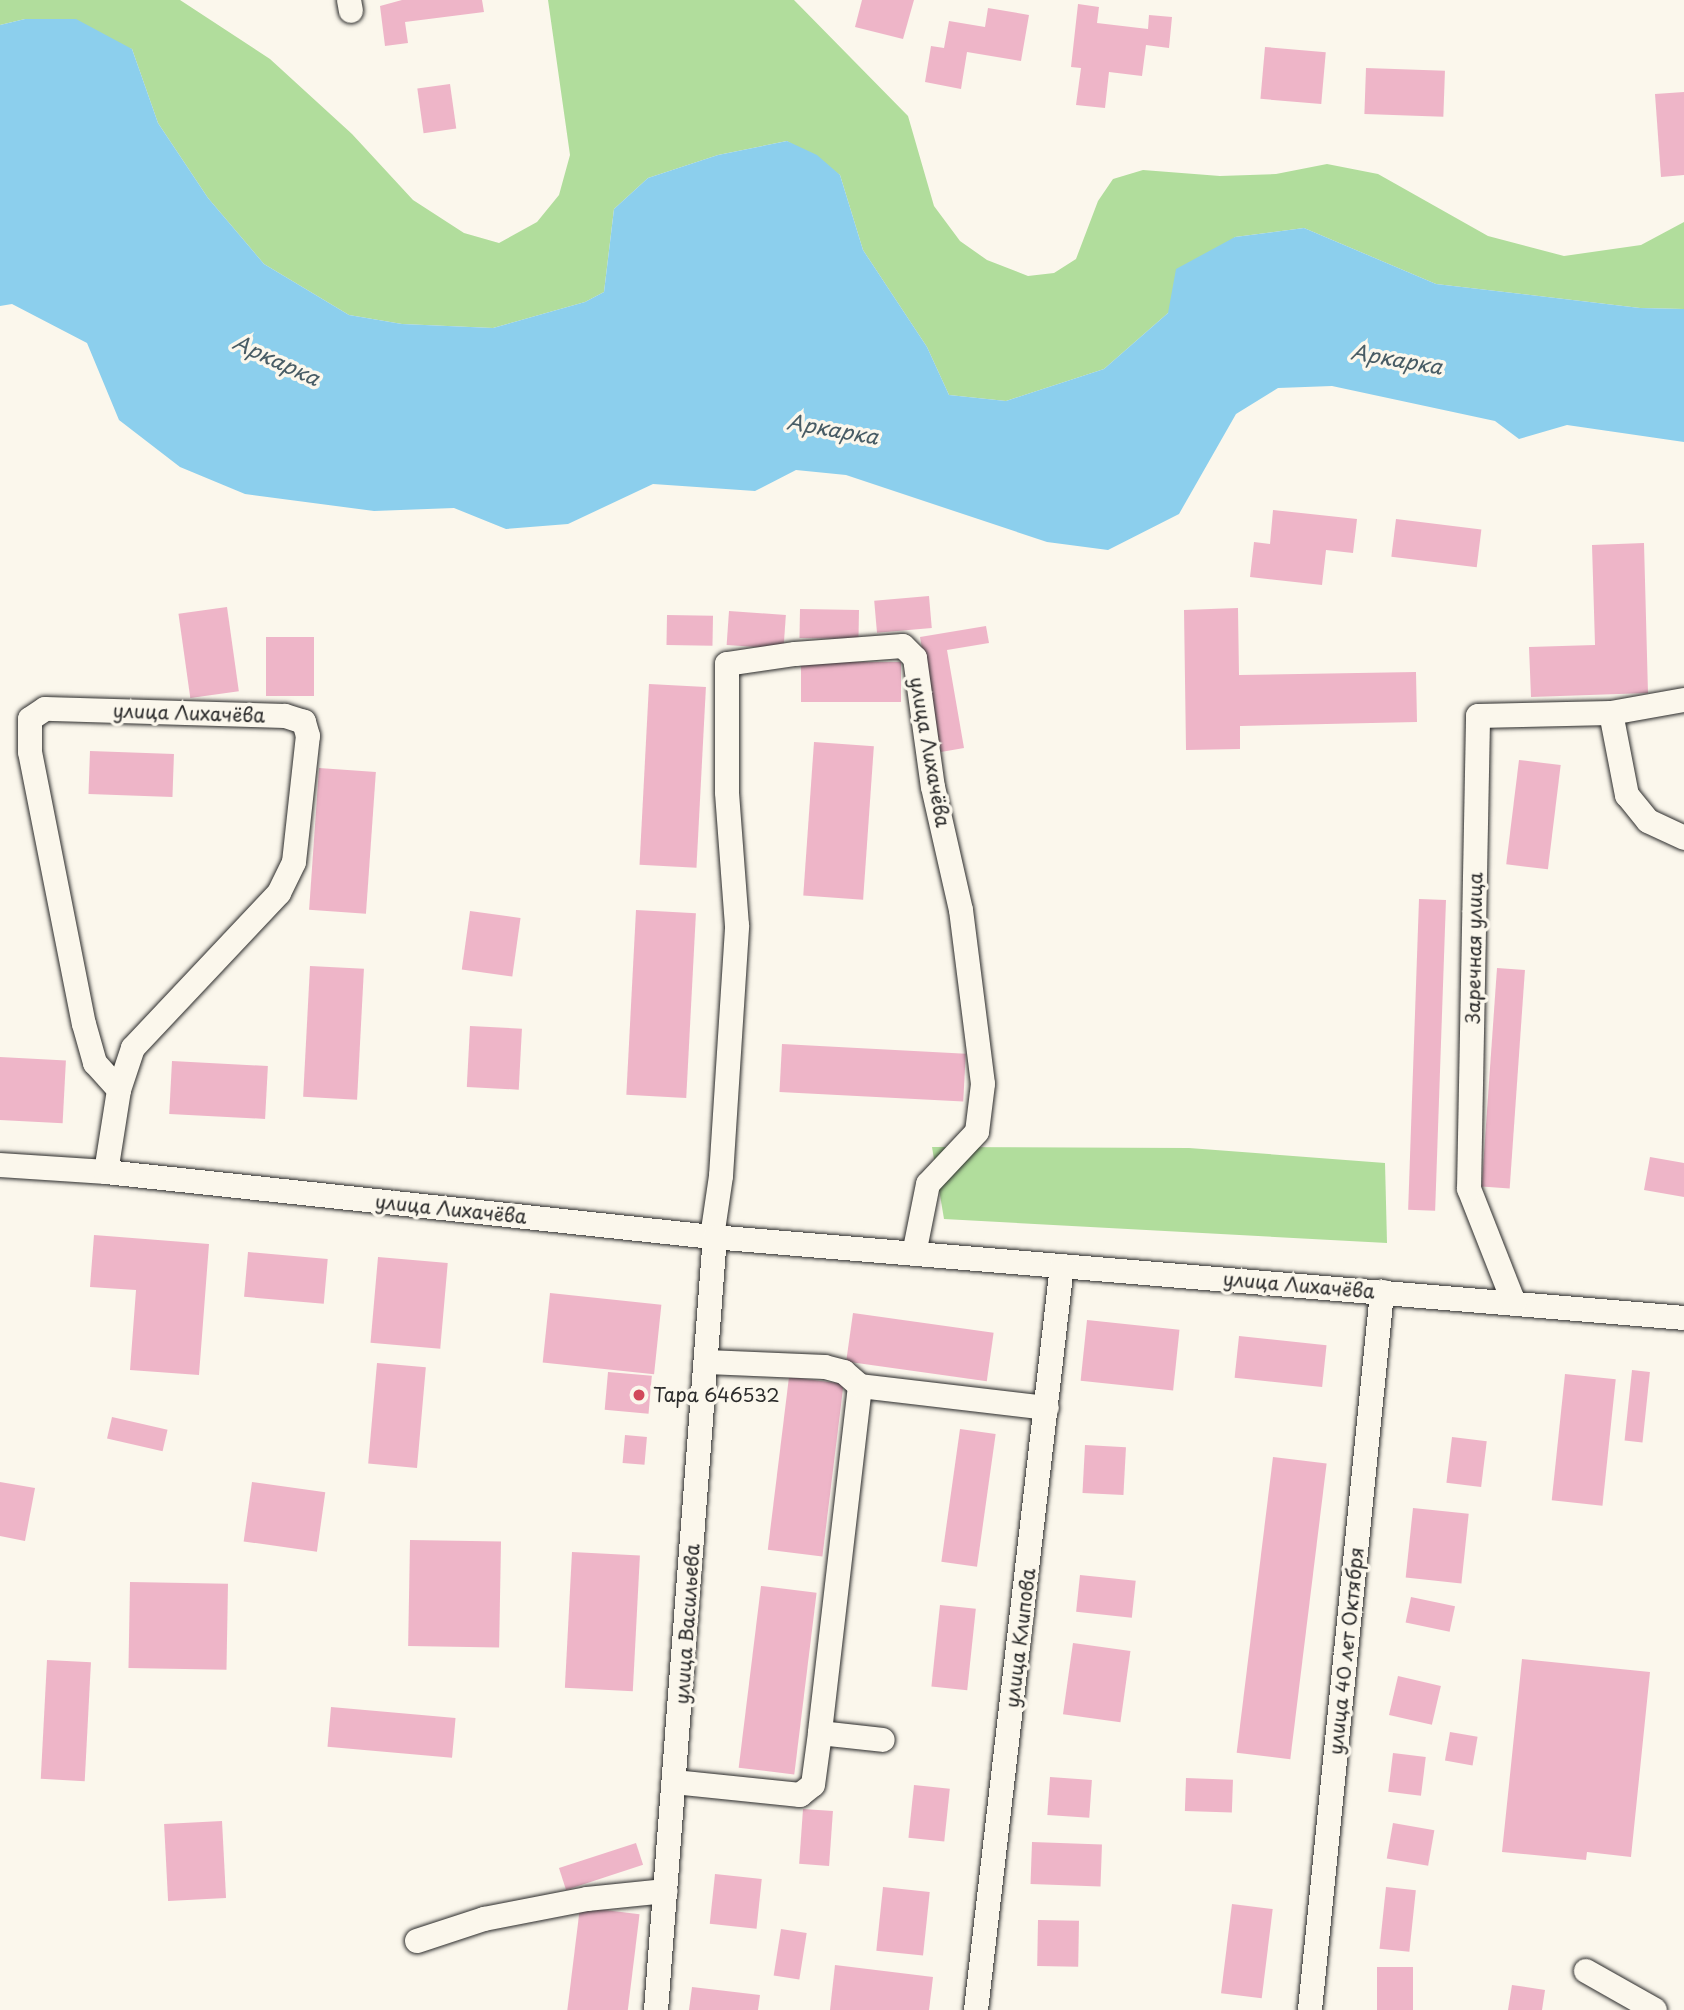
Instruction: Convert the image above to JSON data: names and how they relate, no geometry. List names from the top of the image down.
{
  "streets": {
    "street": [
      "улица Лихачёва",
      "Заречная улица",
      "улица Васильева",
      "улица Клипова",
      "улица 40 лет Октября"
    ]
  },
  "crossings": [
    ["улица Лихачёва", "Заречная улица"],
    ["улица Лихачёва", "улица Васильева"],
    ["улица Лихачёва", "улица Клипова"],
    ["улица Лихачёва", "улица 40 лет Октября"]
  ],
  "water": ["Аркарка"],
  "places": ["Тара 646532"]
}
